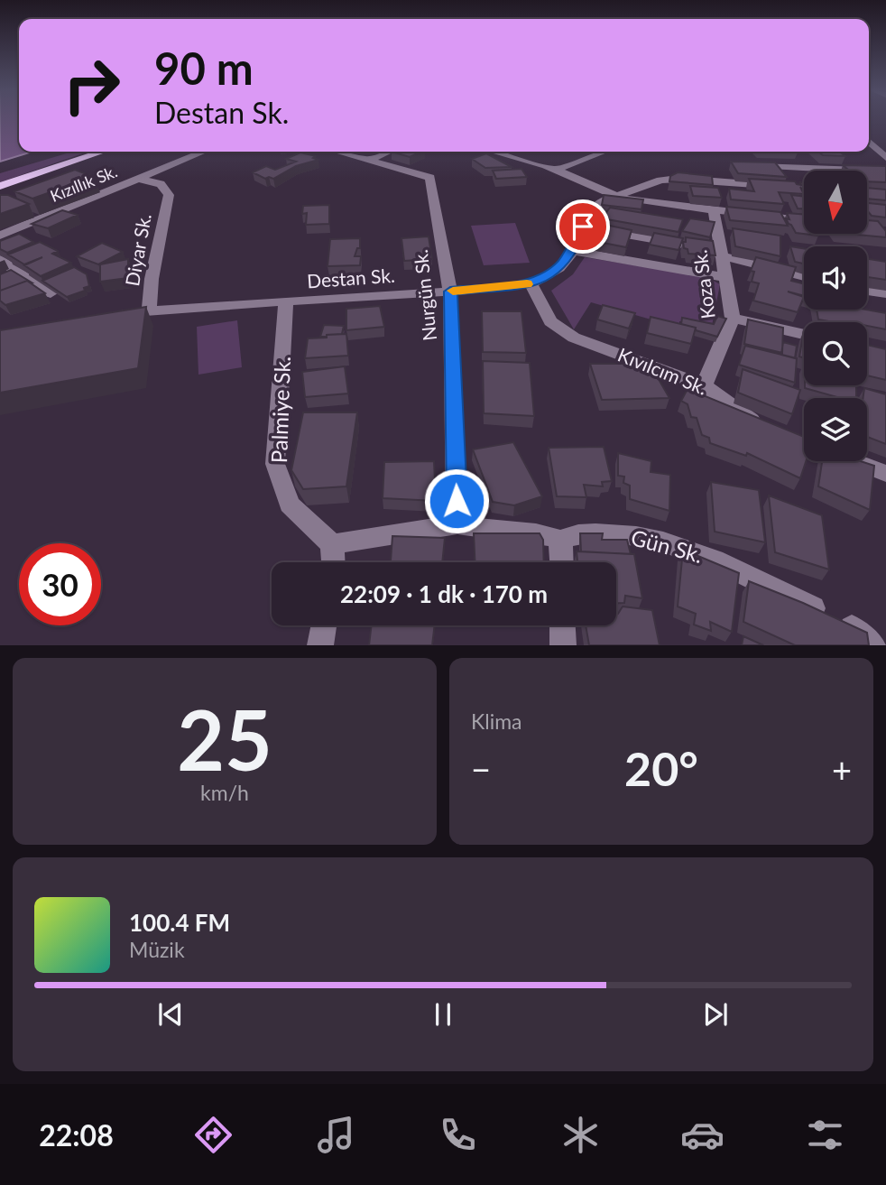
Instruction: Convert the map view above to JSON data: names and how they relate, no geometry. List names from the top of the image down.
{
  "streets": {
    "street": [
      "Kızıllık Sk.",
      "Diyar Sk.",
      "Destan Sk.",
      "Koza Sk.",
      "Nurgün Sk.",
      "Kıvılcım Sk.",
      "Palmiye Sk.",
      "Gün Sk."
    ]
  },
  "crossings": [
    ["Kızıllık Sk.", "Diyar Sk."],
    ["Diyar Sk.", "Destan Sk."],
    ["Destan Sk.", "Nurgün Sk."],
    ["Destan Sk.", "Kıvılcım Sk."],
    ["Destan Sk.", "Palmiye Sk."],
    ["Koza Sk.", "Kıvılcım Sk."],
    ["Nurgün Sk.", "Gün Sk."],
    ["Palmiye Sk.", "Gün Sk."]
  ],
  "north": "bottom",
  "page": {
    "turn": ["90 m", "Destan Sk."],
    "limit": "30",
    "trip": "22:09 · 1 dk · 170 m",
    "tile": [
      ["25", "km/h"],
      "Klima"
    ],
    "heat": ["−", "20°", "+"],
    "song": ["100.4 FM", "Müzik"],
    "tabs": "22:08"
  }
}
